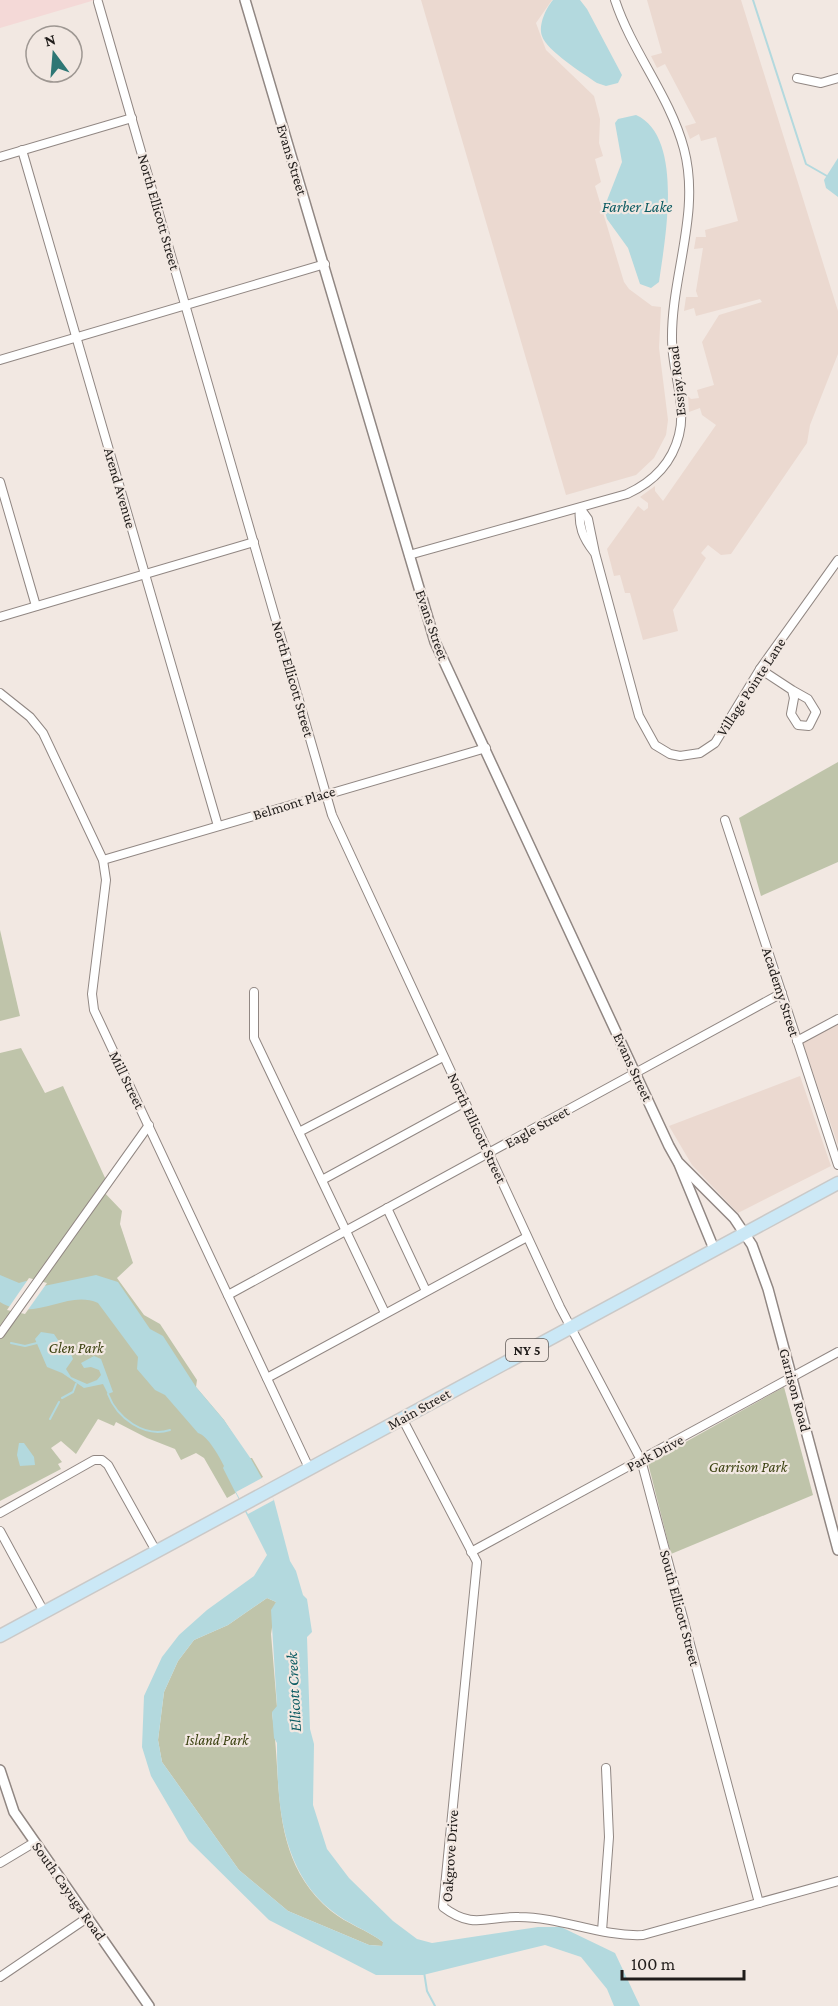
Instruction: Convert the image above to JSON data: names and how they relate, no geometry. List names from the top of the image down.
{
  "streets": {
    "main road": ["NY 5", "Main Street"],
    "street": [
      "Evans Street",
      "North Ellicott Street",
      "Essjay Road",
      "Arend Avenue",
      "Village Pointe Lane",
      "Belmont Place",
      "Academy Street",
      "Mill Street",
      "Eagle Street",
      "Garrison Road",
      "Park Drive",
      "South Ellicott Street",
      "Oakgrove Drive",
      "South Cayuga Road"
    ]
  },
  "crossings": [
    ["Evans Street", "Essjay Road"],
    ["Evans Street", "Belmont Place"],
    ["Evans Street", "Eagle Street"],
    ["Evans Street", "Garrison Road"],
    ["Evans Street", "Main Street"],
    ["North Ellicott Street", "Belmont Place"],
    ["North Ellicott Street", "Eagle Street"],
    ["North Ellicott Street", "Main Street"],
    ["North Ellicott Street", "South Ellicott Street"],
    ["Essjay Road", "Village Pointe Lane"],
    ["Arend Avenue", "Belmont Place"],
    ["Belmont Place", "Mill Street"],
    ["Academy Street", "Eagle Street"],
    ["Mill Street", "Eagle Street"],
    ["Mill Street", "Main Street"],
    ["Garrison Road", "Main Street"],
    ["Garrison Road", "Park Drive"],
    ["Main Street", "South Ellicott Street"],
    ["Main Street", "Oakgrove Drive"],
    ["Park Drive", "South Ellicott Street"],
    ["Park Drive", "Oakgrove Drive"],
    ["South Ellicott Street", "Oakgrove Drive"]
  ],
  "water": ["Farber Lake", "Ellicott Creek"],
  "parks": ["Glen Park", "Garrison Park", "Island Park"],
  "scale_bar": "100 m",
  "north": "top"
}
